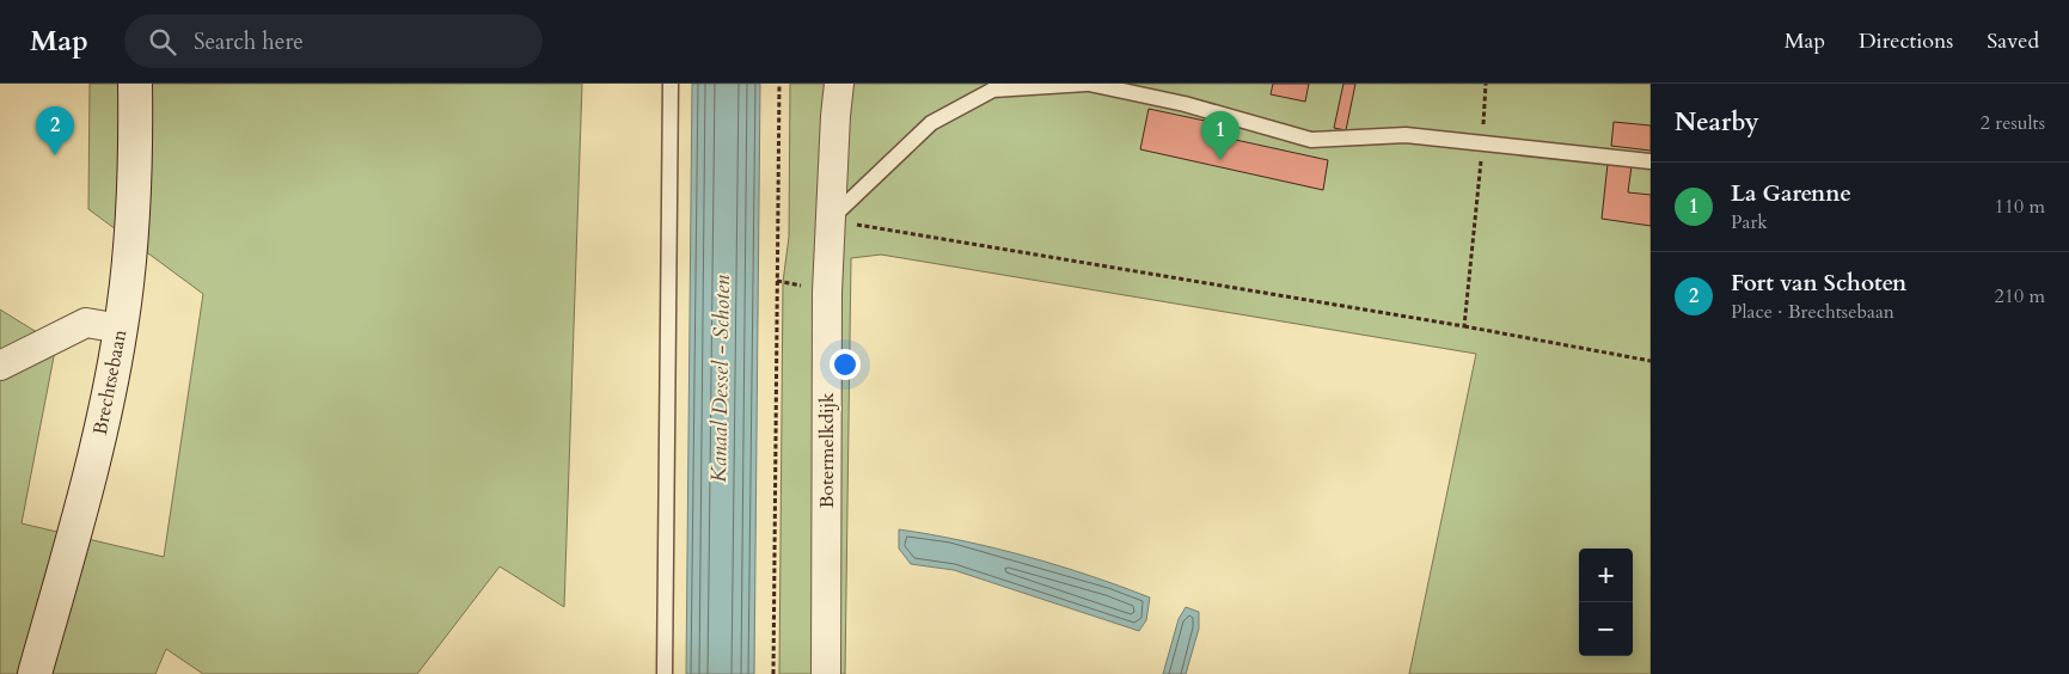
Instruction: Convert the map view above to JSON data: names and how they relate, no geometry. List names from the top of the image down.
{
  "streets": {
    "main road": ["Brechtsebaan"],
    "street": ["Botermelkdijk"]
  },
  "water": ["Kanaal Dessel - Schoten"],
  "page": {
    "header": "Map",
    "search": "Search here",
    "nav": ["Map", "Directions", "Saved"],
    "heading": ["Nearby", "2 results"],
    "pins": ["2", "1"],
    "list": [
      {
        "mark": "1",
        "name": "La Garenne",
        "note": "Park",
        "value": "110 m"
      },
      {
        "mark": "2",
        "name": "Fort van Schoten",
        "note": "Place · Brechtsebaan",
        "value": "210 m"
      }
    ],
    "map_buttons": ["+", "−"]
  }
}
